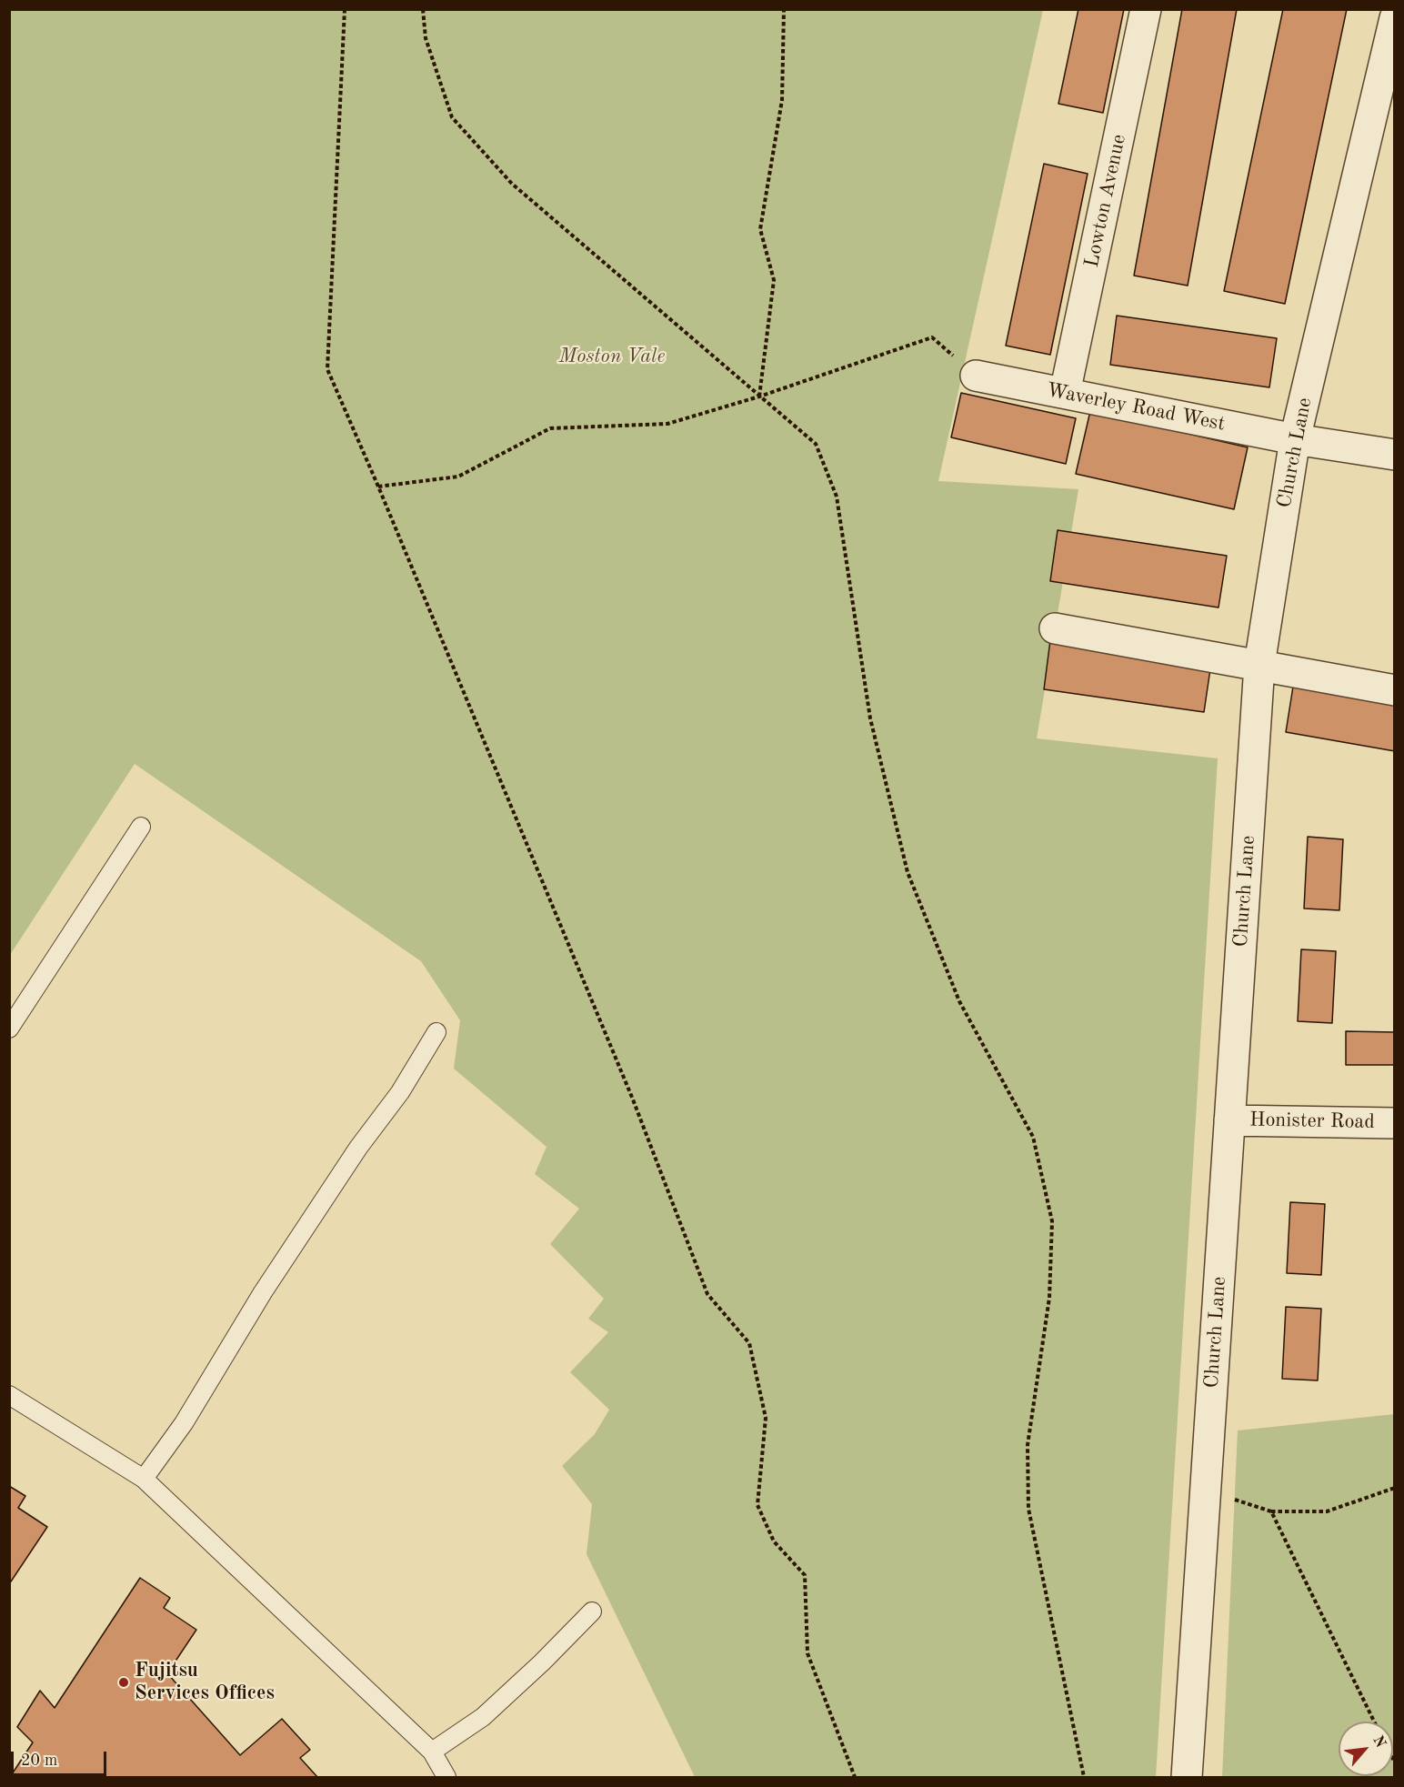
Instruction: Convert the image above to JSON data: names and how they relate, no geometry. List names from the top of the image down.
{
  "streets": {
    "street": [
      "Lowton Avenue",
      "Waverley Road West",
      "Church Lane",
      "Honister Road"
    ]
  },
  "crossings": [
    ["Lowton Avenue", "Waverley Road West"],
    ["Waverley Road West", "Church Lane"],
    ["Church Lane", "Honister Road"]
  ],
  "parks": ["Moston Vale"],
  "places": ["Fujitsu Services Offices"],
  "scale_bar": "20 m",
  "north": "top right"
}
